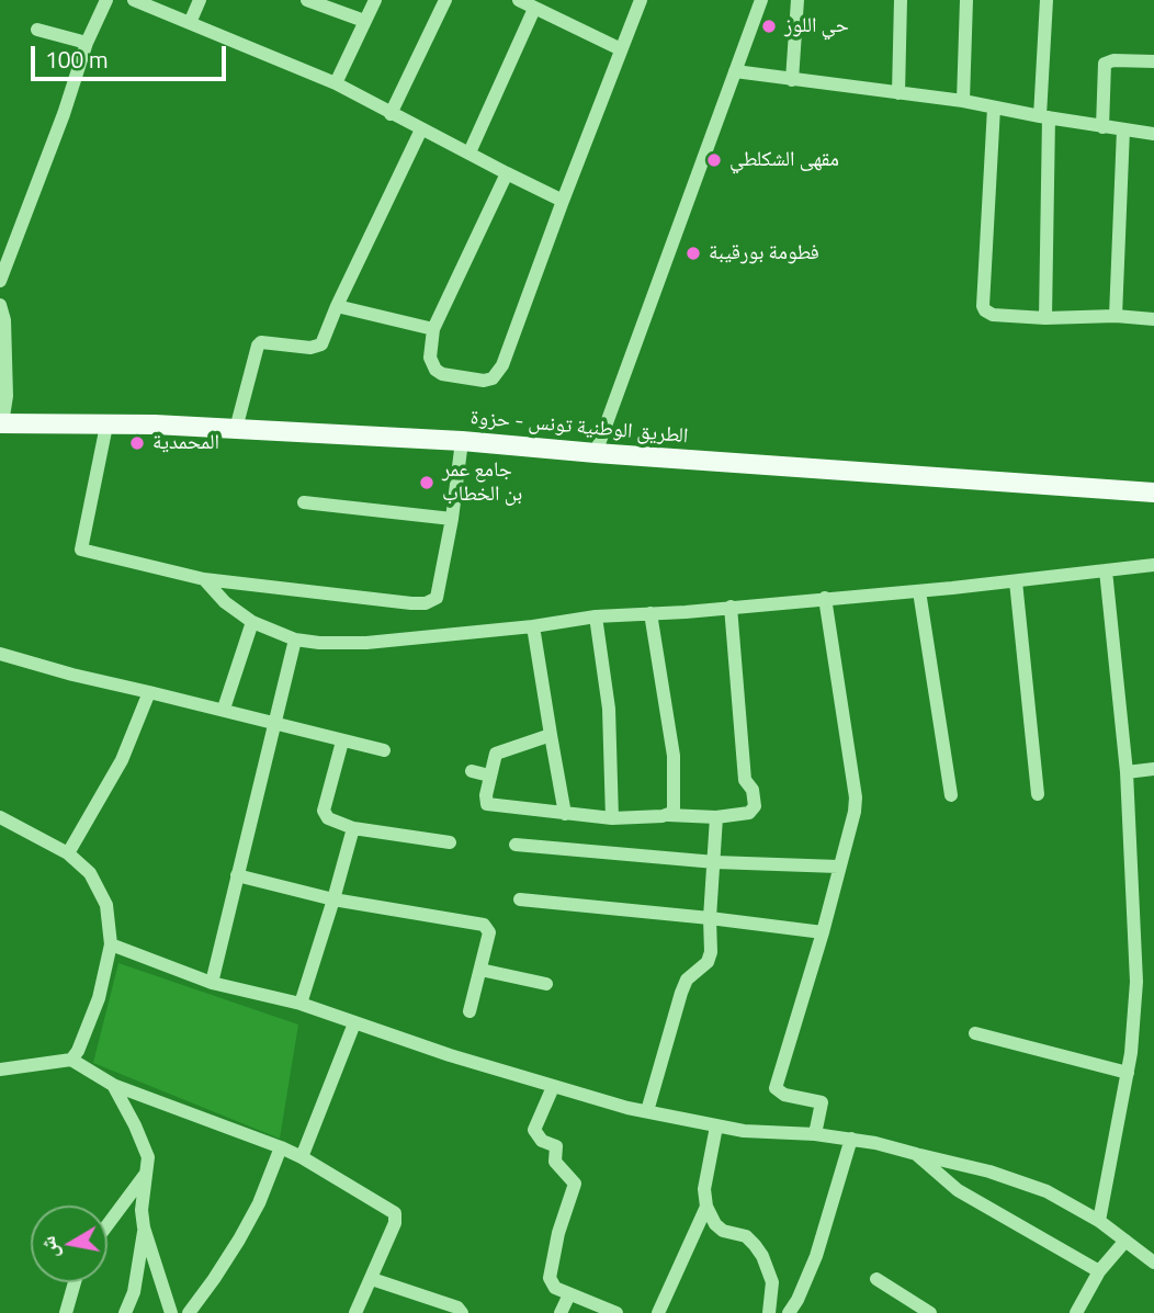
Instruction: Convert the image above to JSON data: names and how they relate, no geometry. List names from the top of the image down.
{
  "streets": {
    "main road": ["الطريق الوطنية تونس - حزوة"]
  },
  "places": [
    "حي اللوز",
    "مقهى الشكلطي",
    "فطومة بورقيبة",
    "المحمدية",
    "جامع عمر بن الخطاب"
  ],
  "scale_bar": "100 m",
  "north": "left"
}
